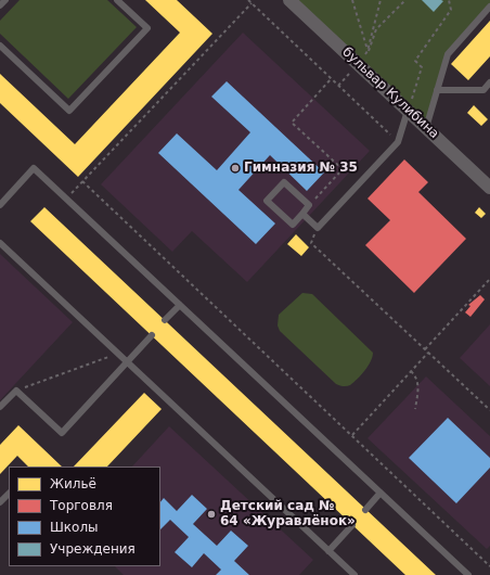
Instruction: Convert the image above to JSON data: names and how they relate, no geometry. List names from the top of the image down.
{
  "streets": {
    "street": ["бульвар Кулибина"]
  },
  "places": ["Гимназия № 35", "Детский сад № 64 «Журавлёнок»"],
  "legend": [
    "Жильё",
    "Торговля",
    "Школы",
    "Учреждения"
  ]
}
